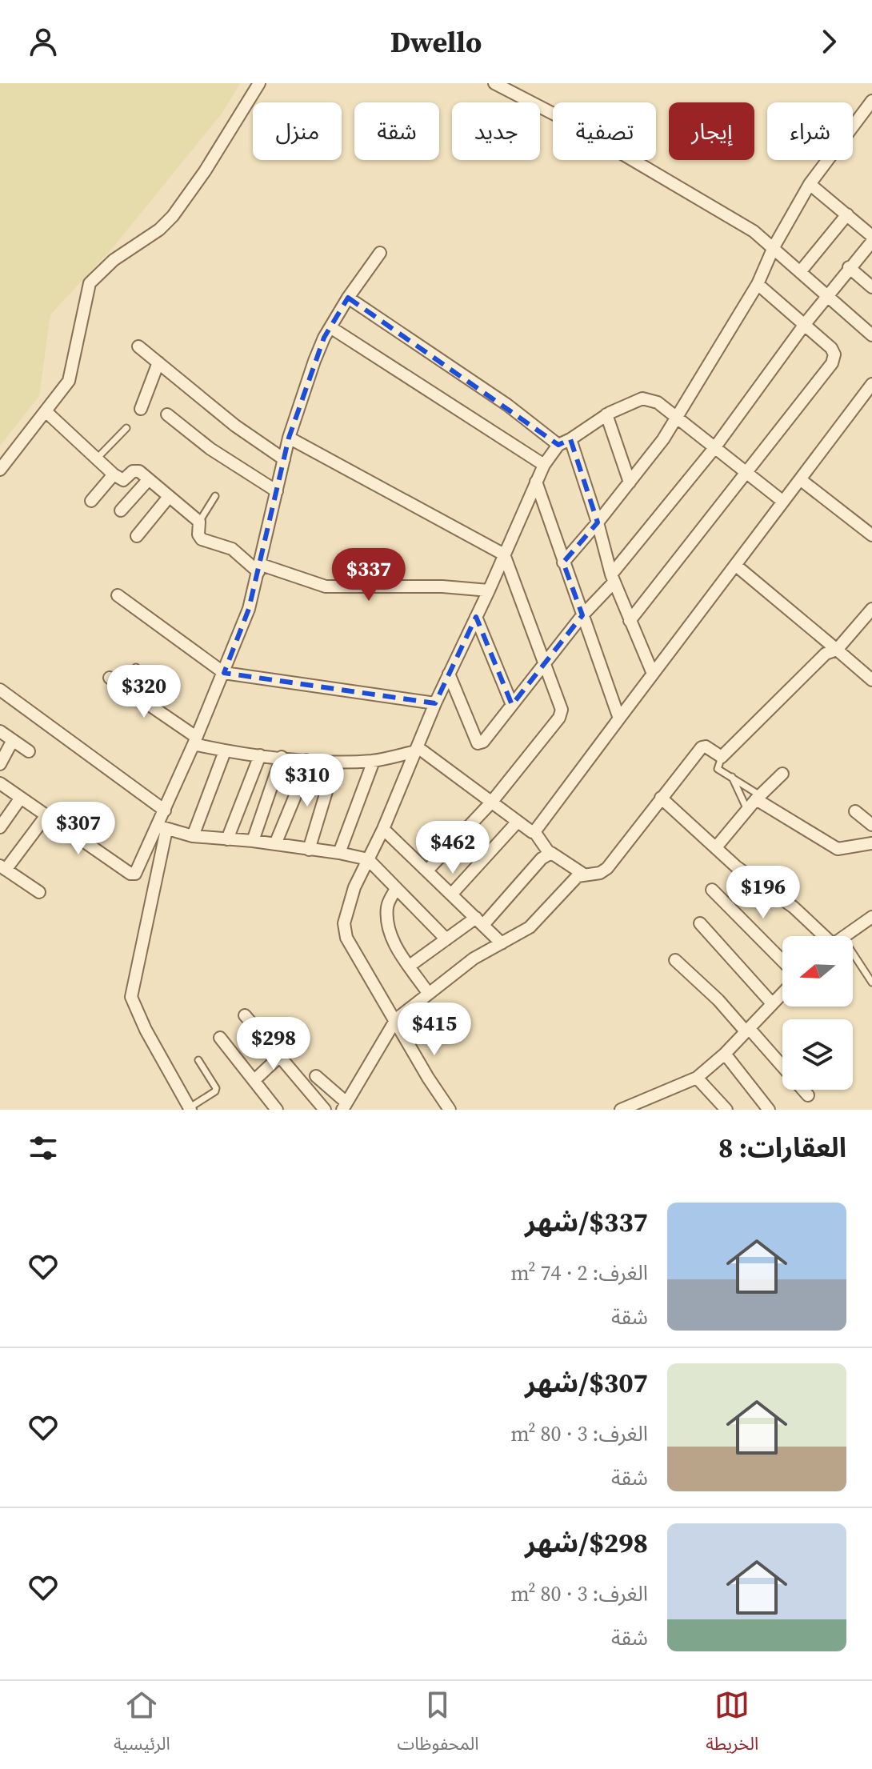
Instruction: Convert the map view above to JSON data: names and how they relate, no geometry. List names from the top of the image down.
{
  "north": "left",
  "page": {
    "header": "Dwello",
    "chip": [
      "شراء",
      "إيجار",
      "تصفية",
      "جديد",
      "شقة",
      "منزل"
    ],
    "price": [
      "$337",
      "$320",
      "$310",
      "$307",
      "$462",
      "$196",
      "$415",
      "$298"
    ],
    "heading": "العقارات: 8",
    "list": [
      {
        "name": "$337/شهر",
        "note": "الغرف: 2 · 74 m² · شقة"
      },
      {
        "name": "$307/شهر",
        "note": "الغرف: 3 · 80 m² · شقة"
      },
      {
        "name": "$298/شهر",
        "note": "الغرف: 3 · 80 m² · شقة"
      }
    ],
    "tabs": ["الخريطة", "المحفوظات", "الرئيسية"]
  }
}
